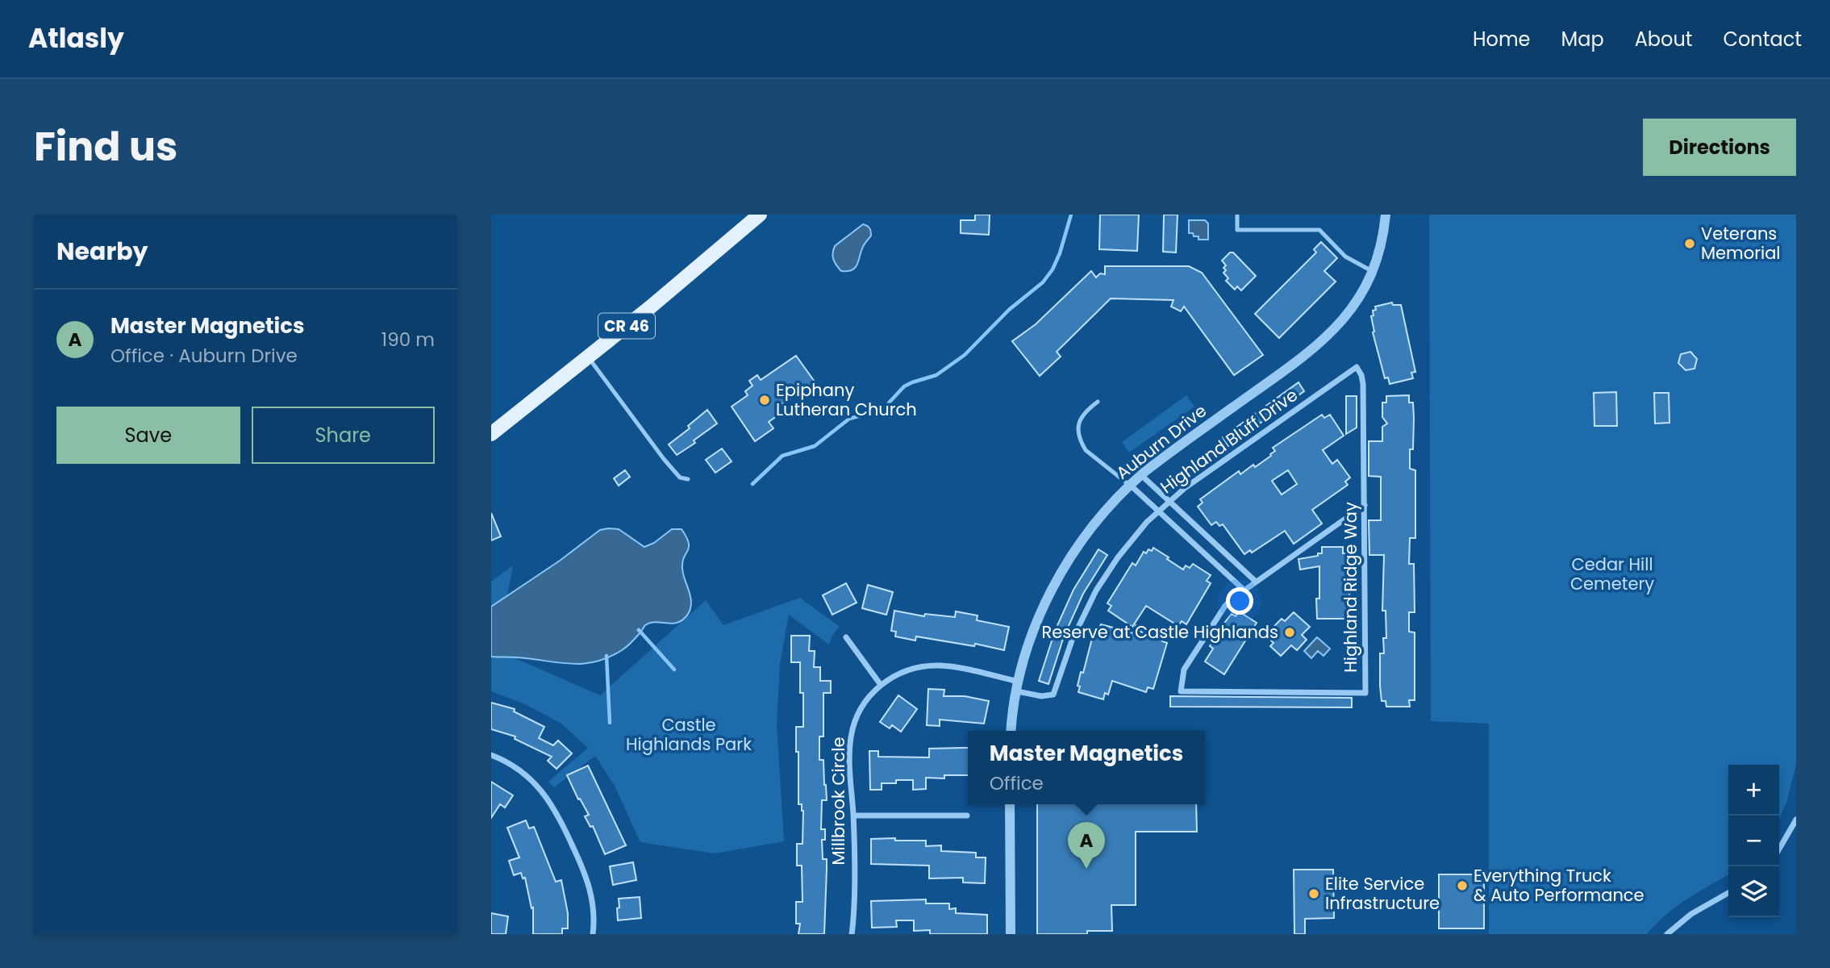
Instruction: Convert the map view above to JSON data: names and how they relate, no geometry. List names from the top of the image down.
{
  "streets": {
    "main road": ["CR 46"],
    "street": [
      "Highland Bluff Drive",
      "Auburn Drive",
      "Highland Ridge Way",
      "Millbrook Circle"
    ]
  },
  "crossings": [
    ["Highland Bluff Drive", "Auburn Drive"],
    ["Highland Bluff Drive", "Highland Ridge Way"],
    ["Highland Bluff Drive", "Millbrook Circle"],
    ["Auburn Drive", "Millbrook Circle"]
  ],
  "parks": ["Cedar Hill Cemetery", "Castle Highlands Park"],
  "places": [
    "Veterans Memorial",
    "Epiphany Lutheran Church",
    "Reserve at Castle Highlands",
    "Everything Truck & Auto Performance",
    "Elite Service Infrastructure"
  ],
  "page": {
    "header": "Atlasly",
    "nav": [
      "Home",
      "Map",
      "About",
      "Contact"
    ],
    "title": "Find us",
    "buttons": [
      "Directions",
      ["Save", "Share"]
    ],
    "heading": "Nearby",
    "list": [
      {
        "mark": "A",
        "name": "Master Magnetics",
        "note": "Office · Auburn Drive",
        "value": "190 m"
      }
    ],
    "popup": ["Master Magnetics", "Office"],
    "map_buttons": ["+", "−"],
    "pins": "A"
  }
}
